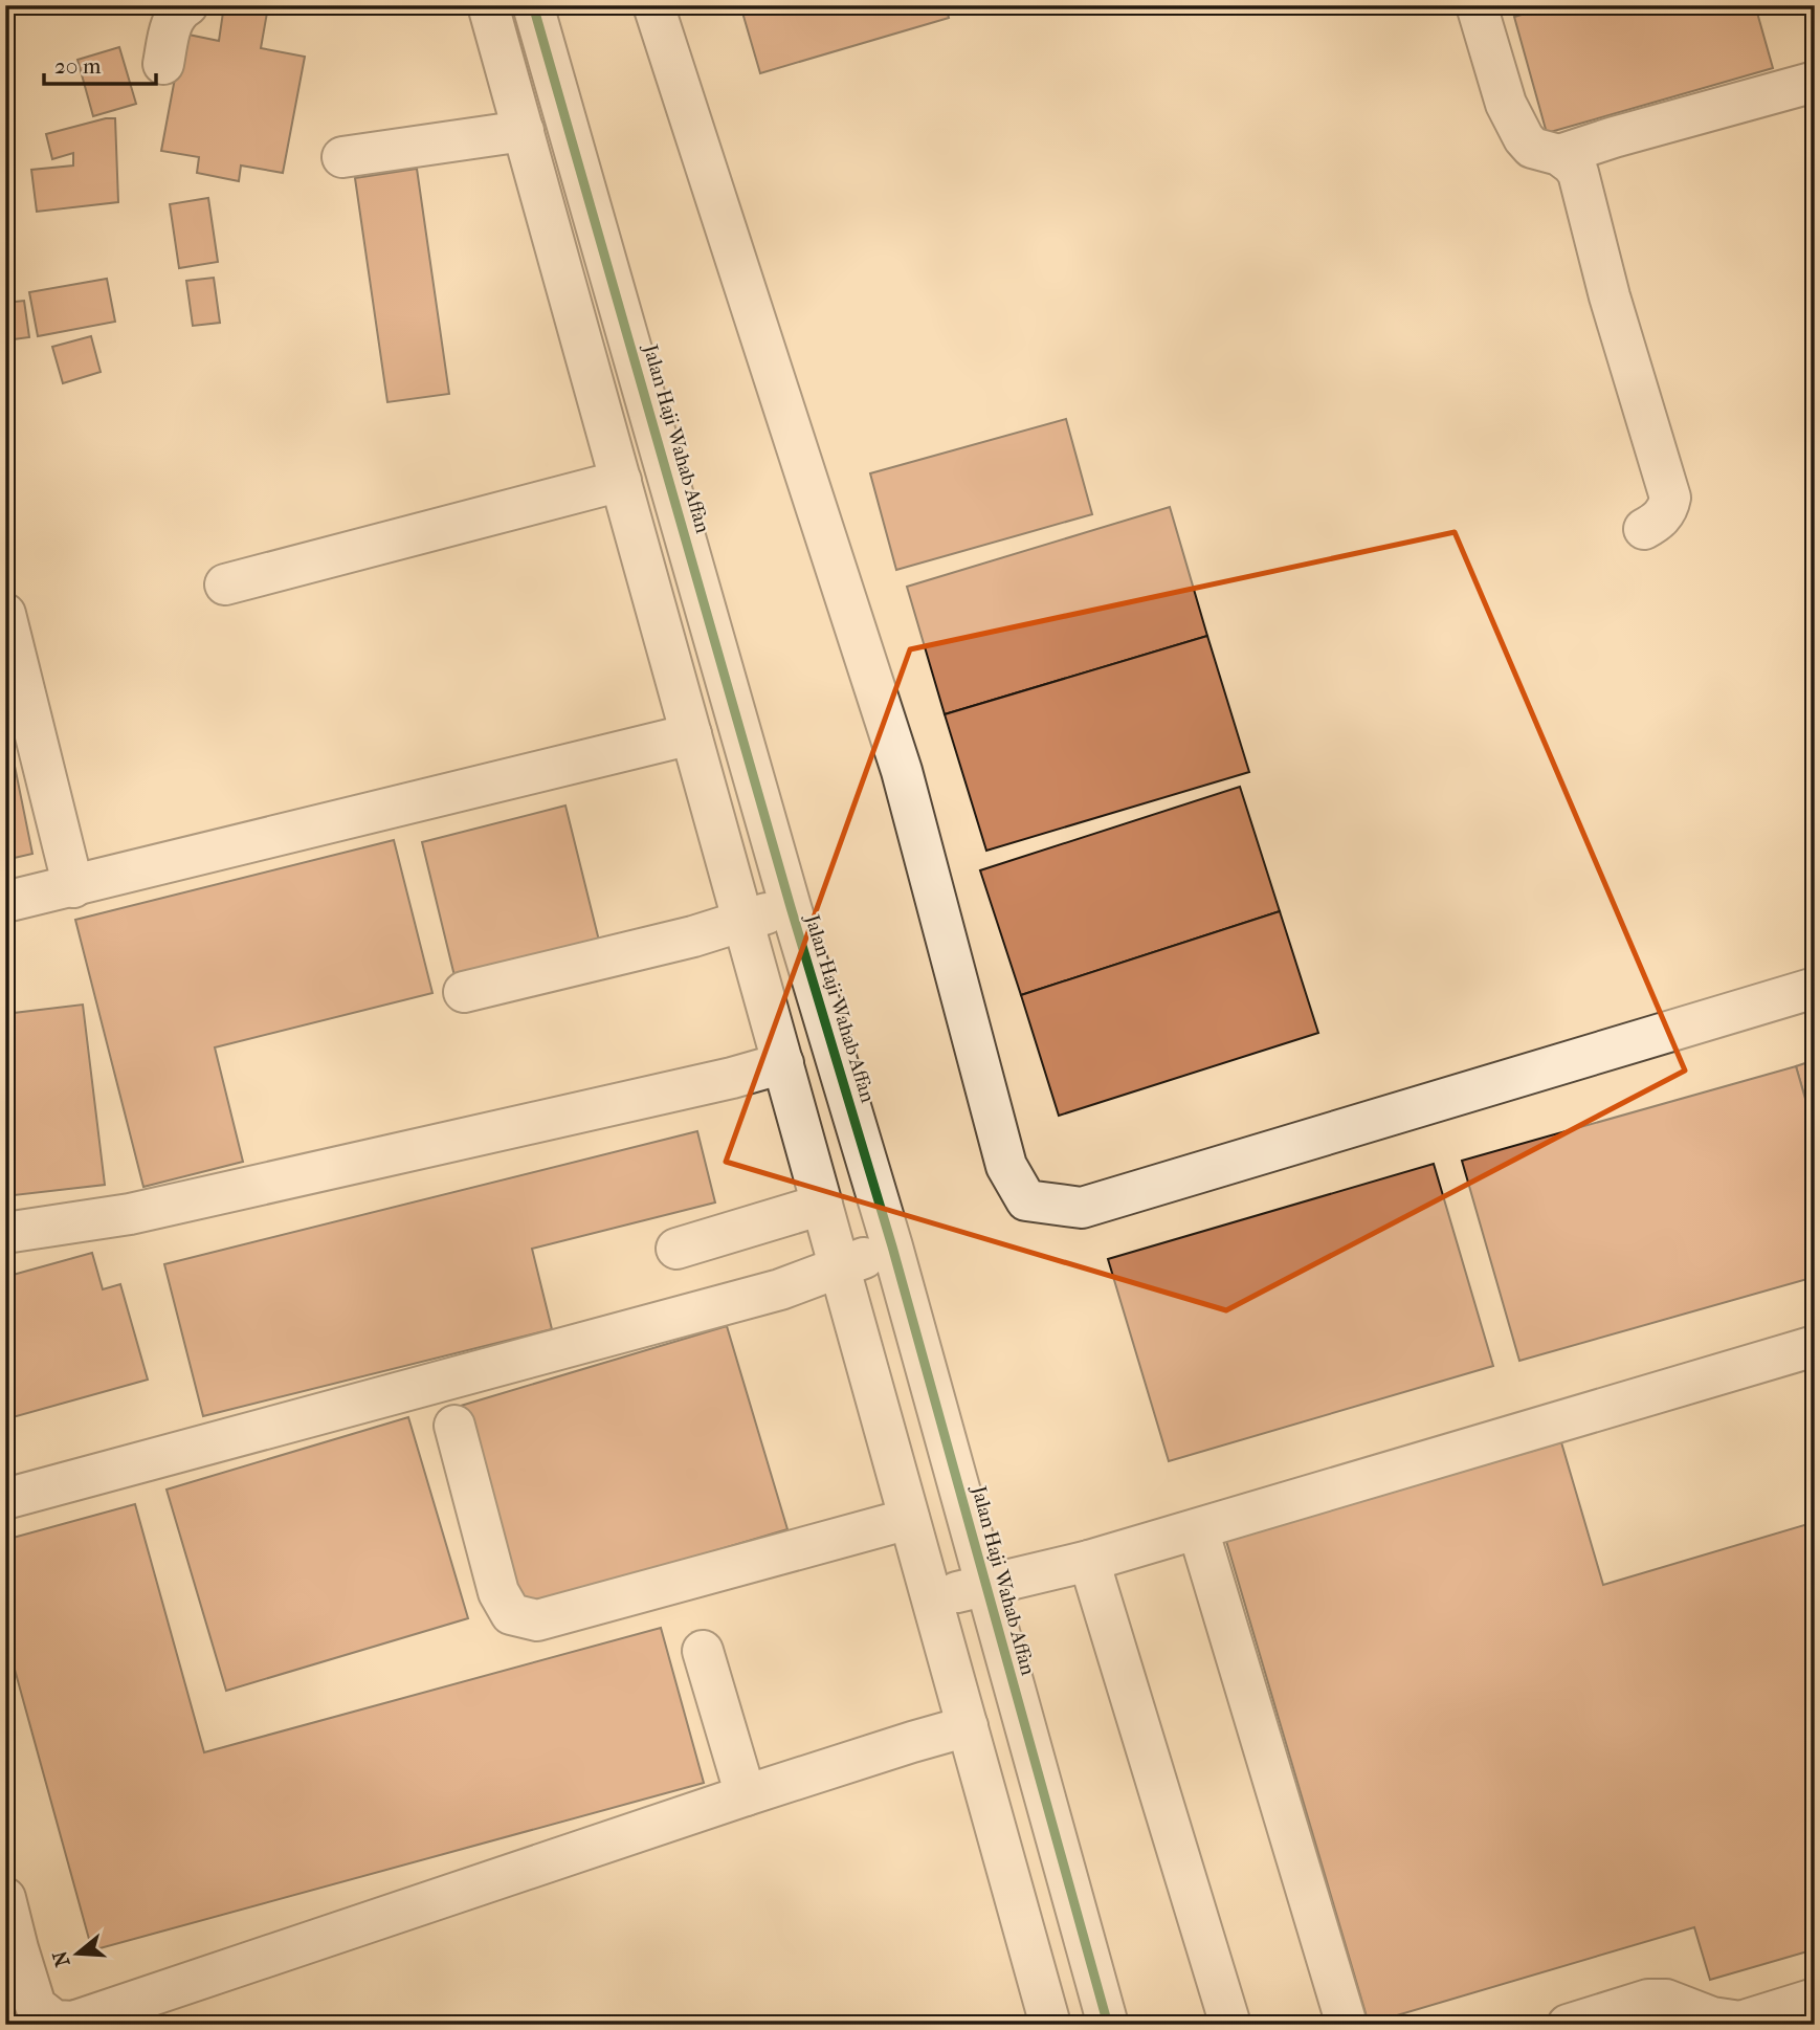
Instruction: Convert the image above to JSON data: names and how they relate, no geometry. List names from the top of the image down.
{
  "streets": {
    "street": ["Jalan Haji Wahab Affan"]
  },
  "scale_bar": "20 m",
  "north": "left"
}
